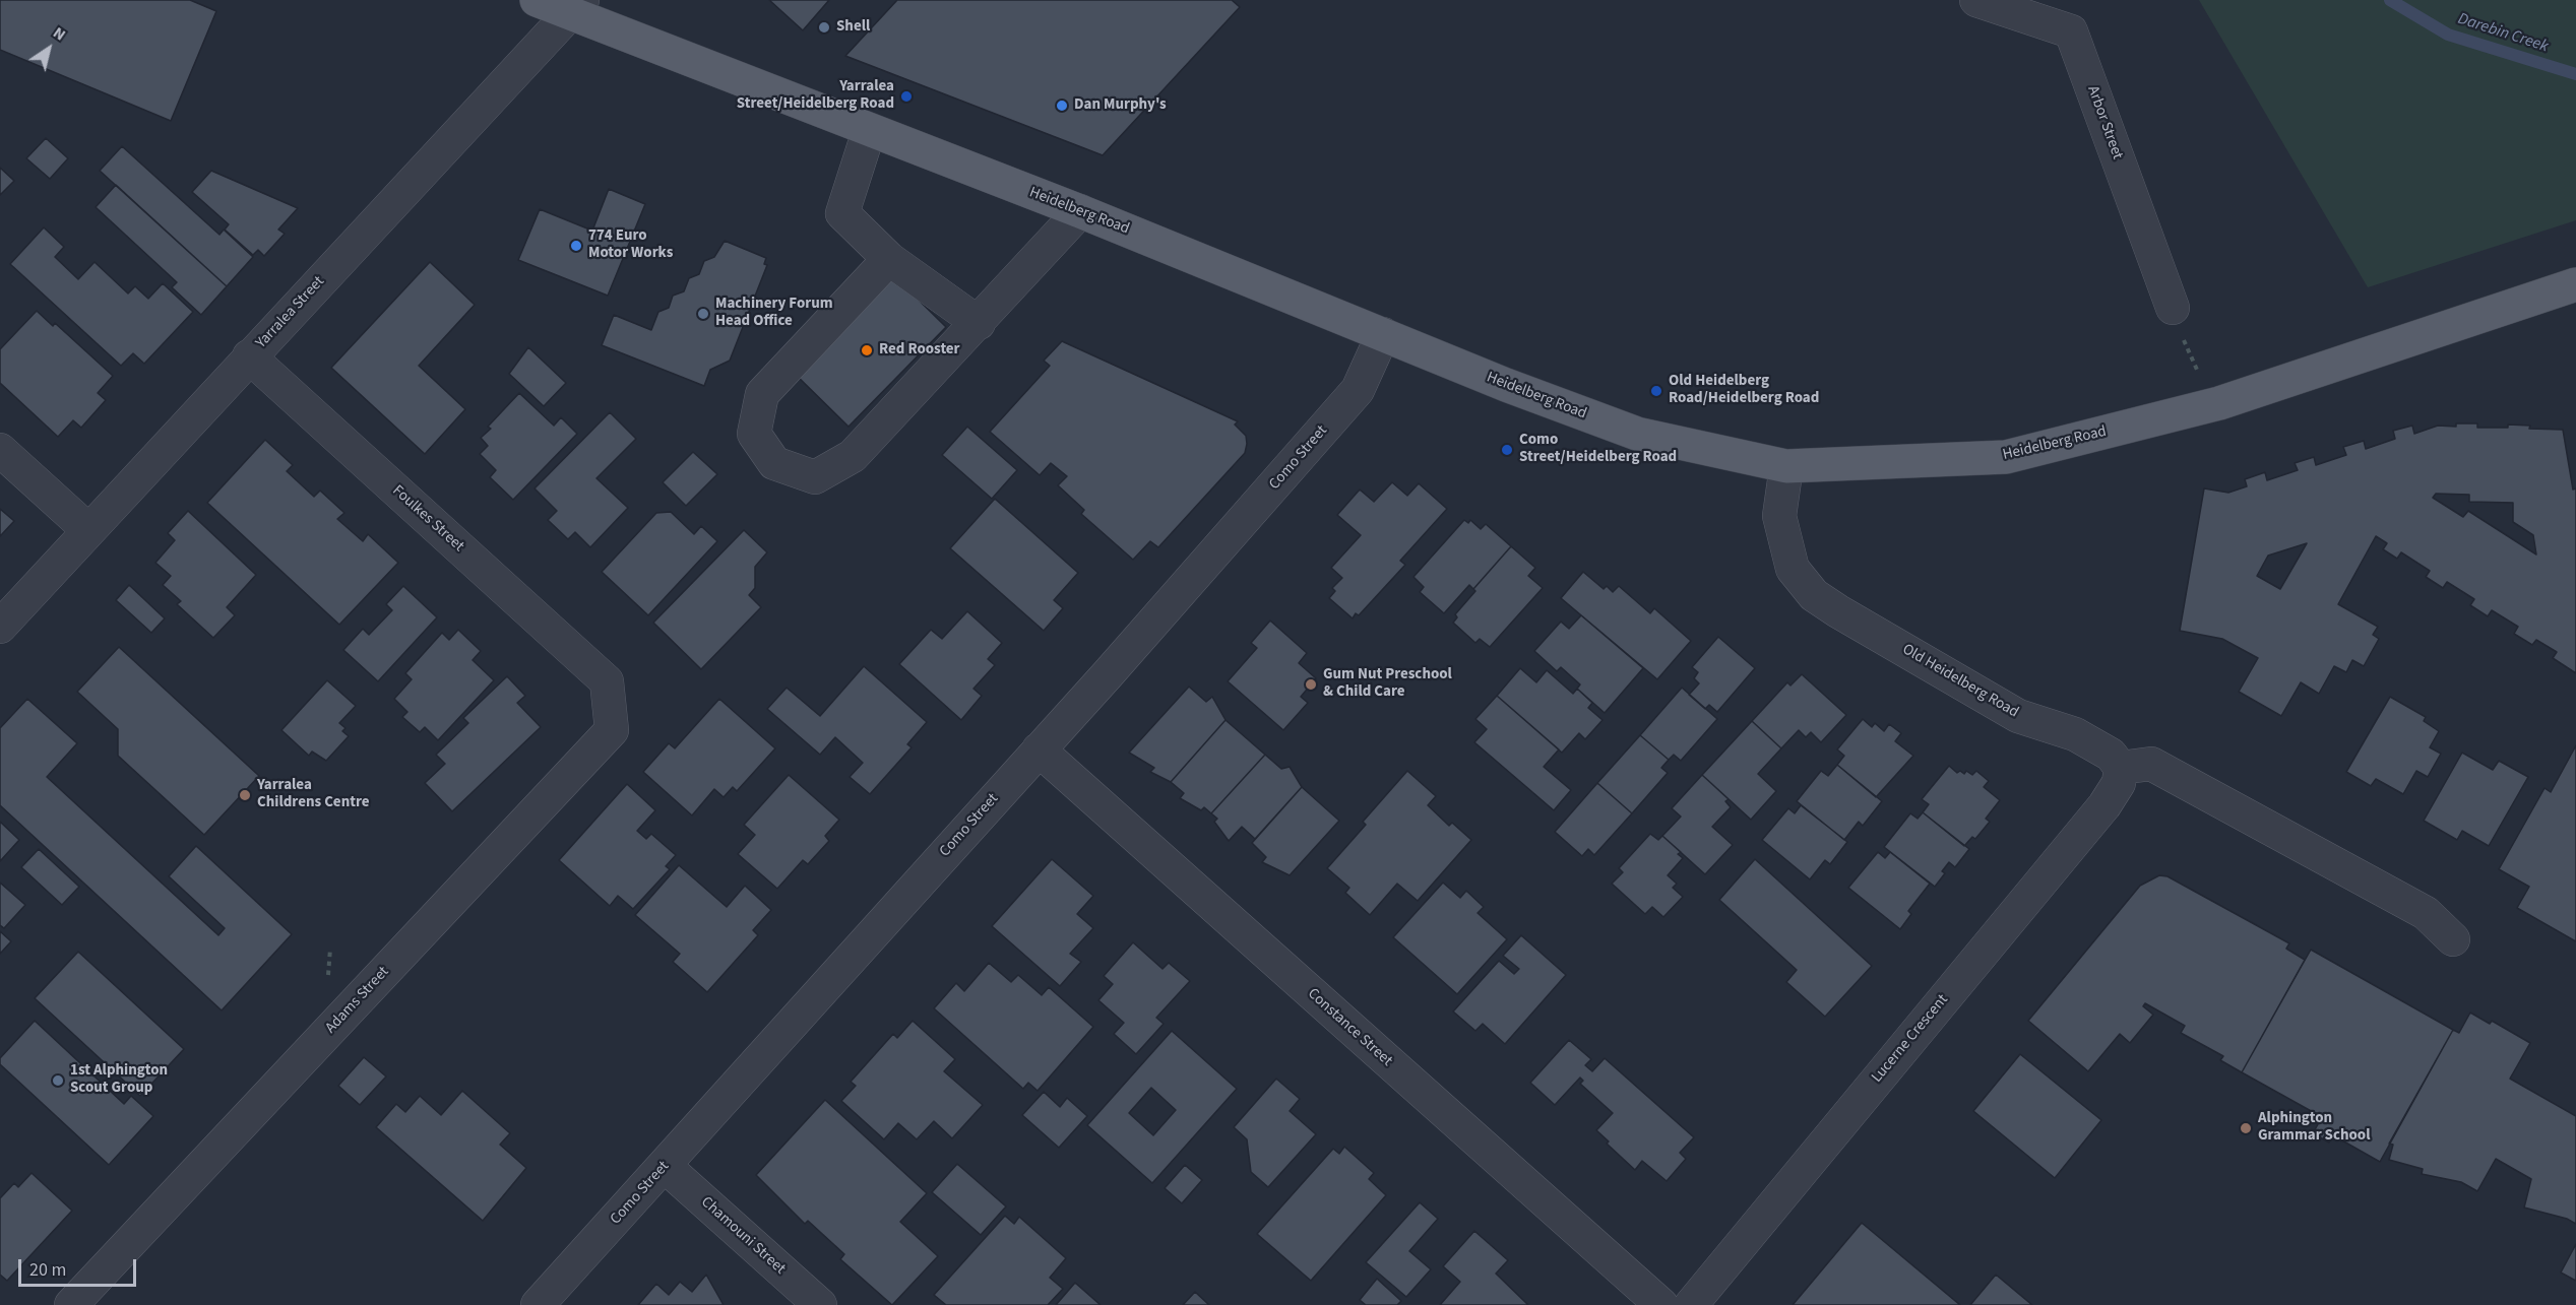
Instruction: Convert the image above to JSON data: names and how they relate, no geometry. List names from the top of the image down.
{
  "streets": {
    "main road": ["Heidelberg Road"],
    "street": [
      "Arbor Street",
      "Yarralea Street",
      "Como Street",
      "Foulkes Street",
      "Old Heidelberg Road",
      "Adams Street",
      "Constance Street",
      "Lucerne Crescent",
      "Chamouni Street"
    ]
  },
  "crossings": [
    ["Heidelberg Road", "Yarralea Street"],
    ["Heidelberg Road", "Como Street"],
    ["Heidelberg Road", "Old Heidelberg Road"],
    ["Yarralea Street", "Foulkes Street"],
    ["Como Street", "Constance Street"],
    ["Como Street", "Chamouni Street"],
    ["Foulkes Street", "Adams Street"],
    ["Old Heidelberg Road", "Lucerne Crescent"]
  ],
  "water": ["Darebin Creek"],
  "places": [
    "Shell",
    "Yarralea Street/Heidelberg Road",
    "Dan Murphy's",
    "774 Euro Motor Works",
    "Machinery Forum Head Office",
    "Red Rooster",
    "Old Heidelberg Road/Heidelberg Road",
    "Como Street/Heidelberg Road",
    "Gum Nut Preschool & Child Care",
    "Yarralea Childrens Centre",
    "1st Alphington Scout Group",
    "Alphington Grammar School"
  ],
  "scale_bar": "20 m",
  "north": "top right"
}
